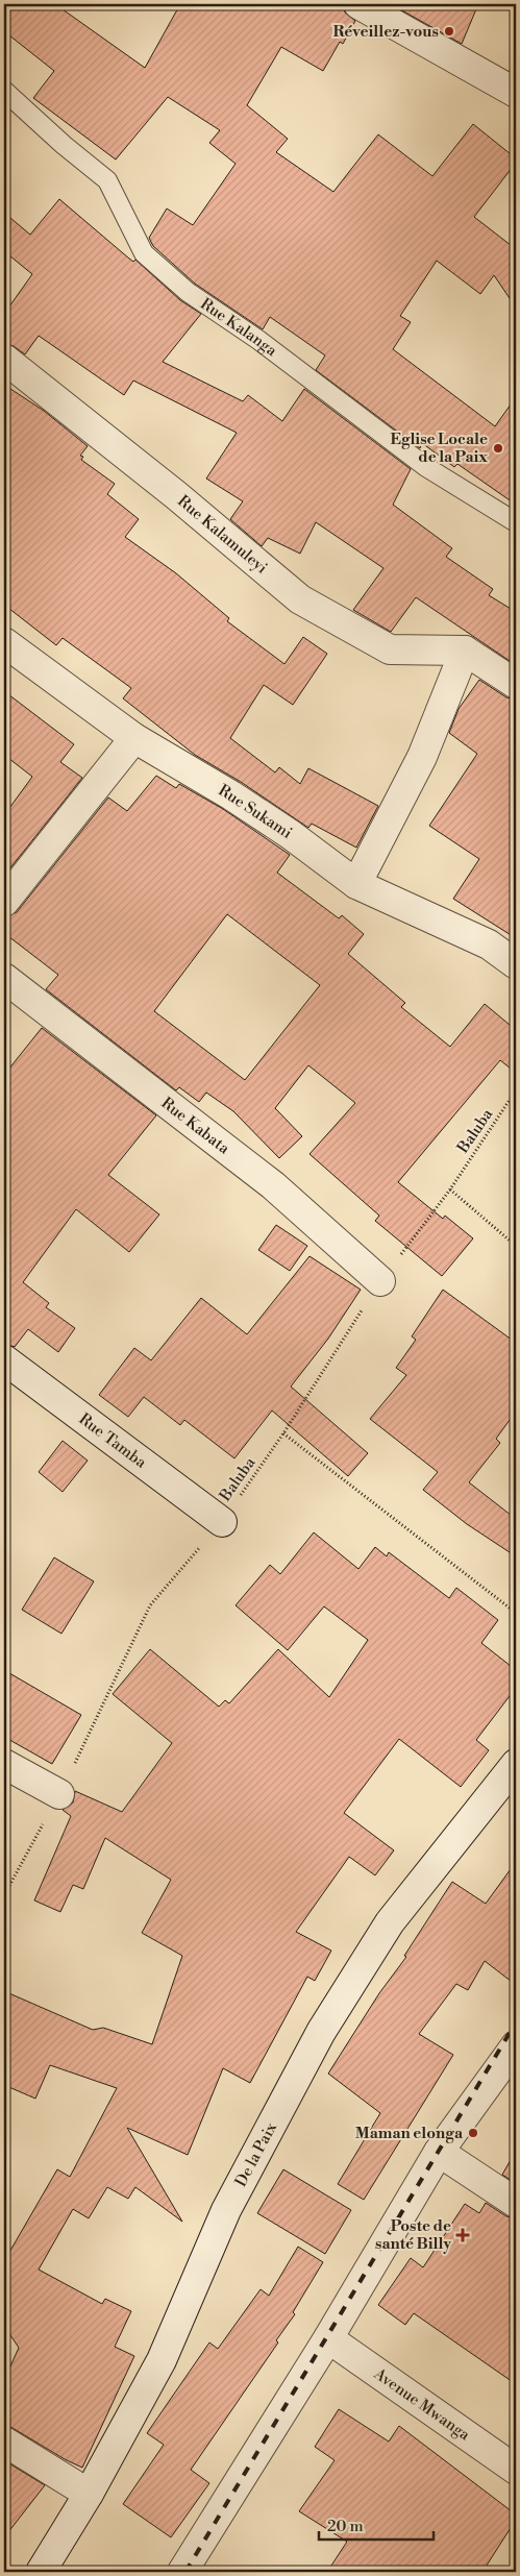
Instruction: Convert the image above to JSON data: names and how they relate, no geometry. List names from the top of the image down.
{
  "streets": {
    "street": [
      "Rue Kalamuleyi",
      "Rue Sukami",
      "Rue Kabata",
      "Rue Tamba",
      "De la Paix",
      "Avenue Mwanga"
    ],
    "lane": ["Rue Kalanga"],
    "path": ["Baluba"]
  },
  "crossings": [
    ["Rue Kabata", "Baluba"],
    ["Baluba", "Rue Tamba"]
  ],
  "places": {
    "other": ["Réveillez-vous", "Eglise Locale de la Paix", "Maman elonga"],
    "health": ["Poste de santé Billy"]
  },
  "scale_bar": "20 m"
}
